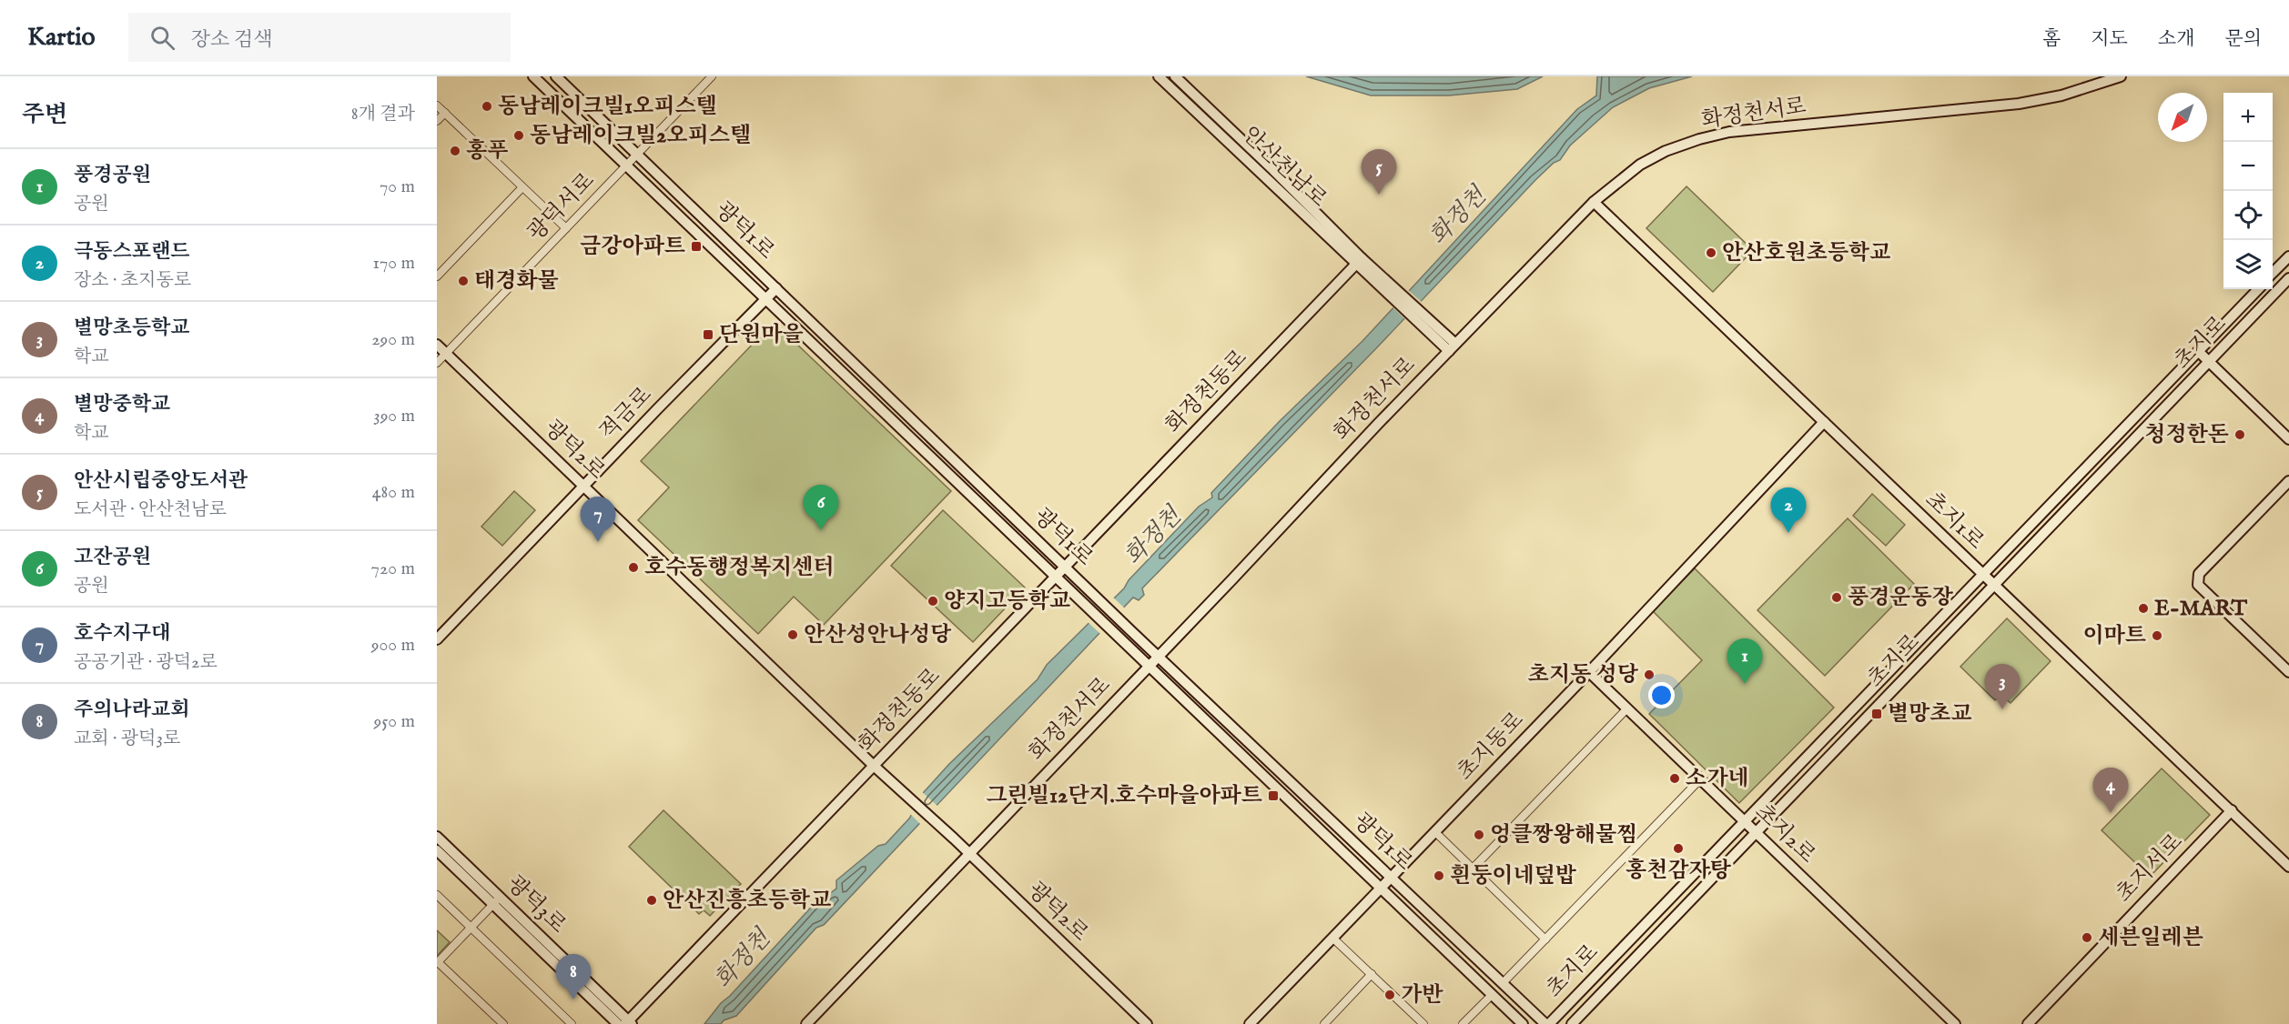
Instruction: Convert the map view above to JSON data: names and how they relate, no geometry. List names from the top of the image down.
{
  "streets": {
    "street": [
      "화정천서로",
      "안산천남로",
      "광덕서로",
      "광덕1로",
      "초지로",
      "화정천동로",
      "적금로",
      "광덕2로",
      "초지1로",
      "초지동로",
      "초지2로",
      "초지서로",
      "광덕3로"
    ]
  },
  "crossings": [
    ["화정천서로", "안산천남로"],
    ["화정천서로", "광덕1로"],
    ["화정천서로", "광덕2로"],
    ["화정천서로", "초지1로"],
    ["안산천남로", "화정천동로"],
    ["광덕서로", "광덕1로"],
    ["광덕서로", "광덕2로"],
    ["광덕1로", "초지로"],
    ["광덕1로", "화정천동로"],
    ["광덕1로", "적금로"],
    ["광덕1로", "초지동로"],
    ["초지로", "초지1로"],
    ["초지로", "초지2로"],
    ["화정천동로", "광덕2로"],
    ["화정천동로", "광덕3로"],
    ["적금로", "광덕2로"],
    ["초지1로", "초지동로"],
    ["초지1로", "초지서로"],
    ["초지동로", "초지2로"]
  ],
  "water": ["화정천"],
  "places": {
    "other": [
      "동남레이크빌1오피스텔",
      "동남레이크빌2오피스텔",
      "홍푸",
      "안산호원초등학교",
      "태경화물",
      "청정한돈",
      "호수동행정복지센터",
      "풍경운동장",
      "양지고등학교",
      "E-MART",
      "안산성안나성당",
      "이마트",
      "초지동 성당",
      "소가네",
      "엉클짱왕해물찜",
      "홍천감자탕",
      "흰둥이네덮밥",
      "안산진흥초등학교",
      "세븐일레븐",
      "가반"
    ],
    "transit": [
      "금강아파트",
      "단원마을",
      "별망초교",
      "그린빌12단지.호수마을아파트"
    ]
  },
  "north": "bottom left",
  "page": {
    "header": "Kartio",
    "search": "장소 검색",
    "nav": [
      "홈",
      "지도",
      "소개",
      "문의"
    ],
    "heading": ["주변", "8개 결과"],
    "map_buttons": ["+", "−"],
    "list": [
      {
        "mark": "1",
        "name": "풍경공원",
        "note": "공원",
        "value": "70 m"
      },
      {
        "mark": "2",
        "name": "극동스포랜드",
        "note": "장소 · 초지동로",
        "value": "170 m"
      },
      {
        "mark": "3",
        "name": "별망초등학교",
        "note": "학교",
        "value": "290 m"
      },
      {
        "mark": "4",
        "name": "별망중학교",
        "note": "학교",
        "value": "390 m"
      },
      {
        "mark": "5",
        "name": "안산시립중앙도서관",
        "note": "도서관 · 안산천남로",
        "value": "480 m"
      },
      {
        "mark": "6",
        "name": "고잔공원",
        "note": "공원",
        "value": "720 m"
      },
      {
        "mark": "7",
        "name": "호수지구대",
        "note": "공공기관 · 광덕2로",
        "value": "900 m"
      },
      {
        "mark": "8",
        "name": "주의나라교회",
        "note": "교회 · 광덕3로",
        "value": "950 m"
      }
    ],
    "pins": [
      "5",
      "6",
      "2",
      "7",
      "1",
      "3",
      "4",
      "8"
    ]
  }
}
